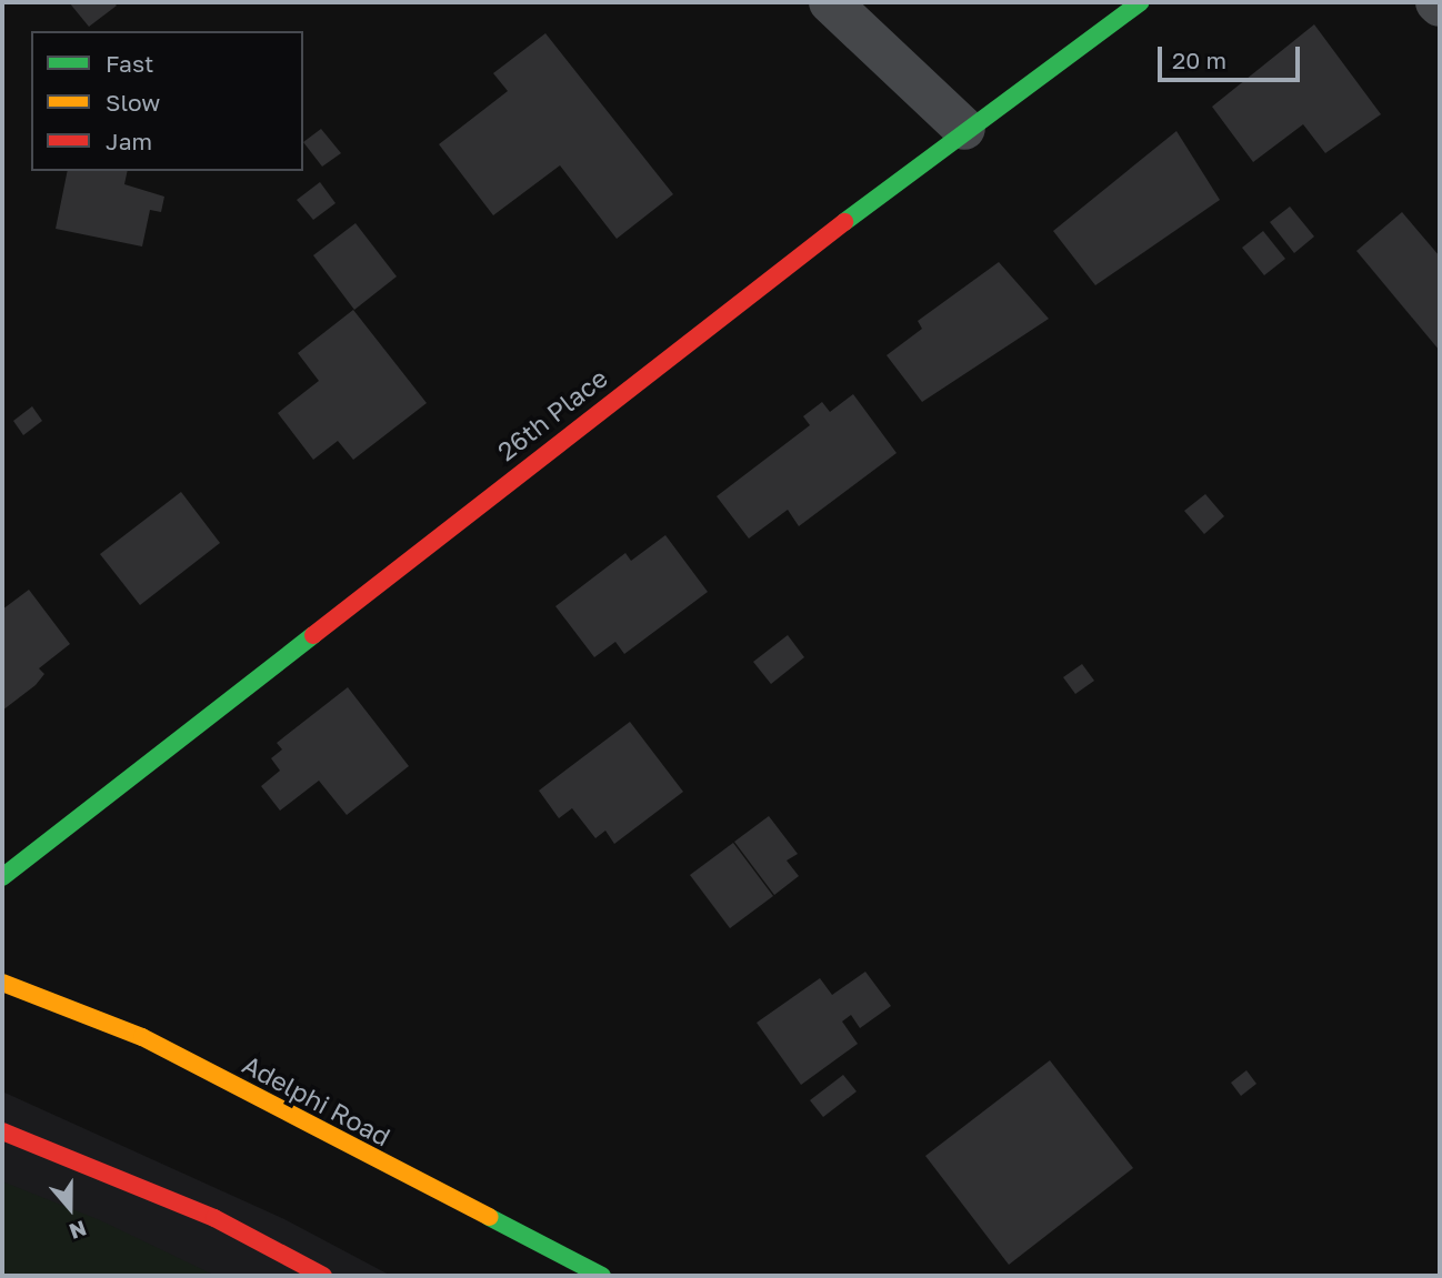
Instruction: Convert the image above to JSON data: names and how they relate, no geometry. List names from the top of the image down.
{
  "streets": {
    "street": ["26th Place", "Adelphi Road"]
  },
  "legend": ["Fast", "Slow", "Jam"],
  "scale_bar": "20 m",
  "north": "bottom"
}
